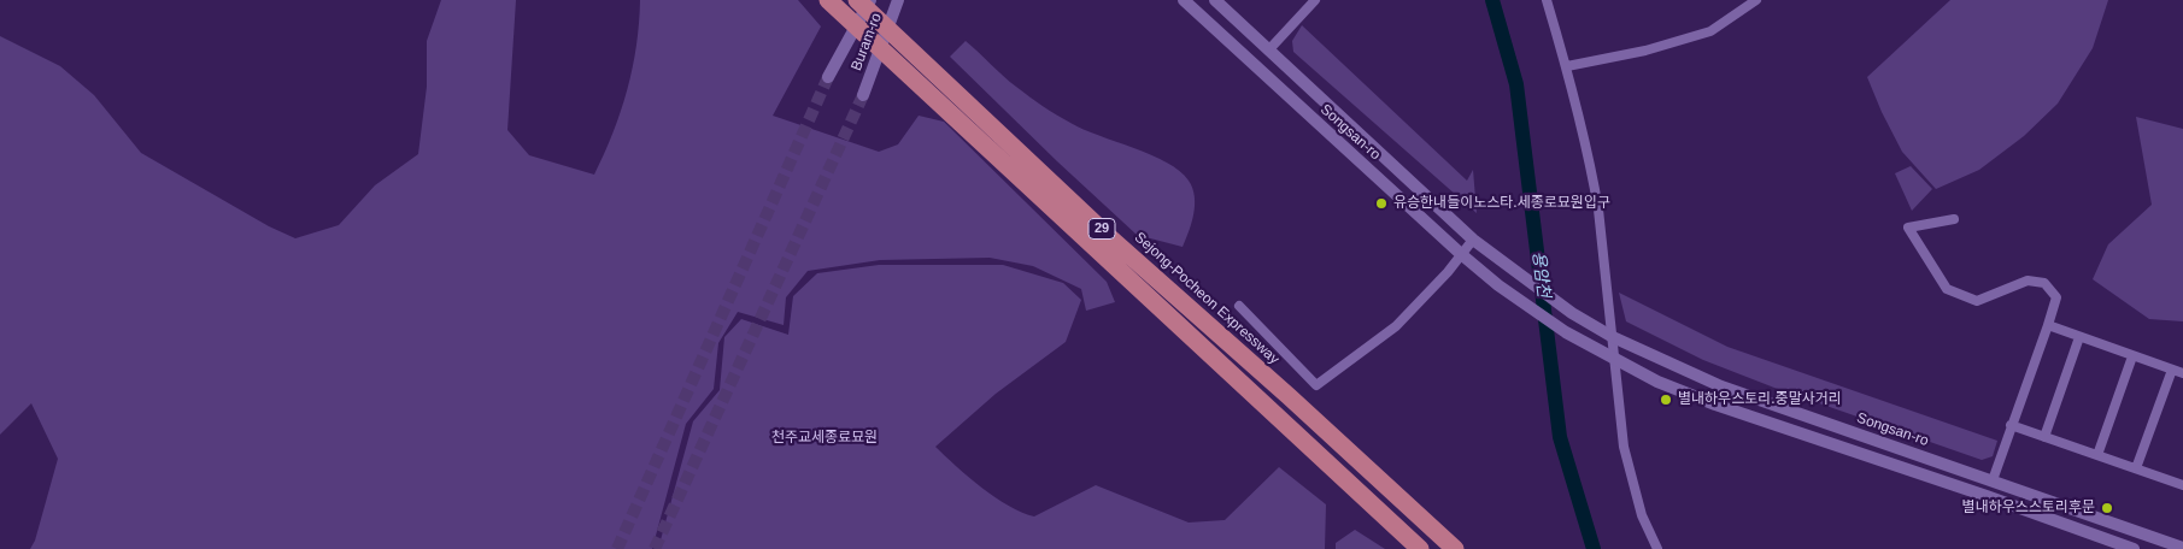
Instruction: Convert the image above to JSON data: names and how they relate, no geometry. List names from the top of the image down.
{
  "streets": {
    "highway": ["29", "Sejong-Pocheon Expressway"],
    "street": ["Buram-ro", "Songsan-ro"]
  },
  "water": ["용암천"],
  "parks": ["천주교세종료묘원"],
  "places": ["유승한내들이노스타.세종로묘원입구", "별내하우스토리.중말사거리", "별내하우스스토리후문"]
}
